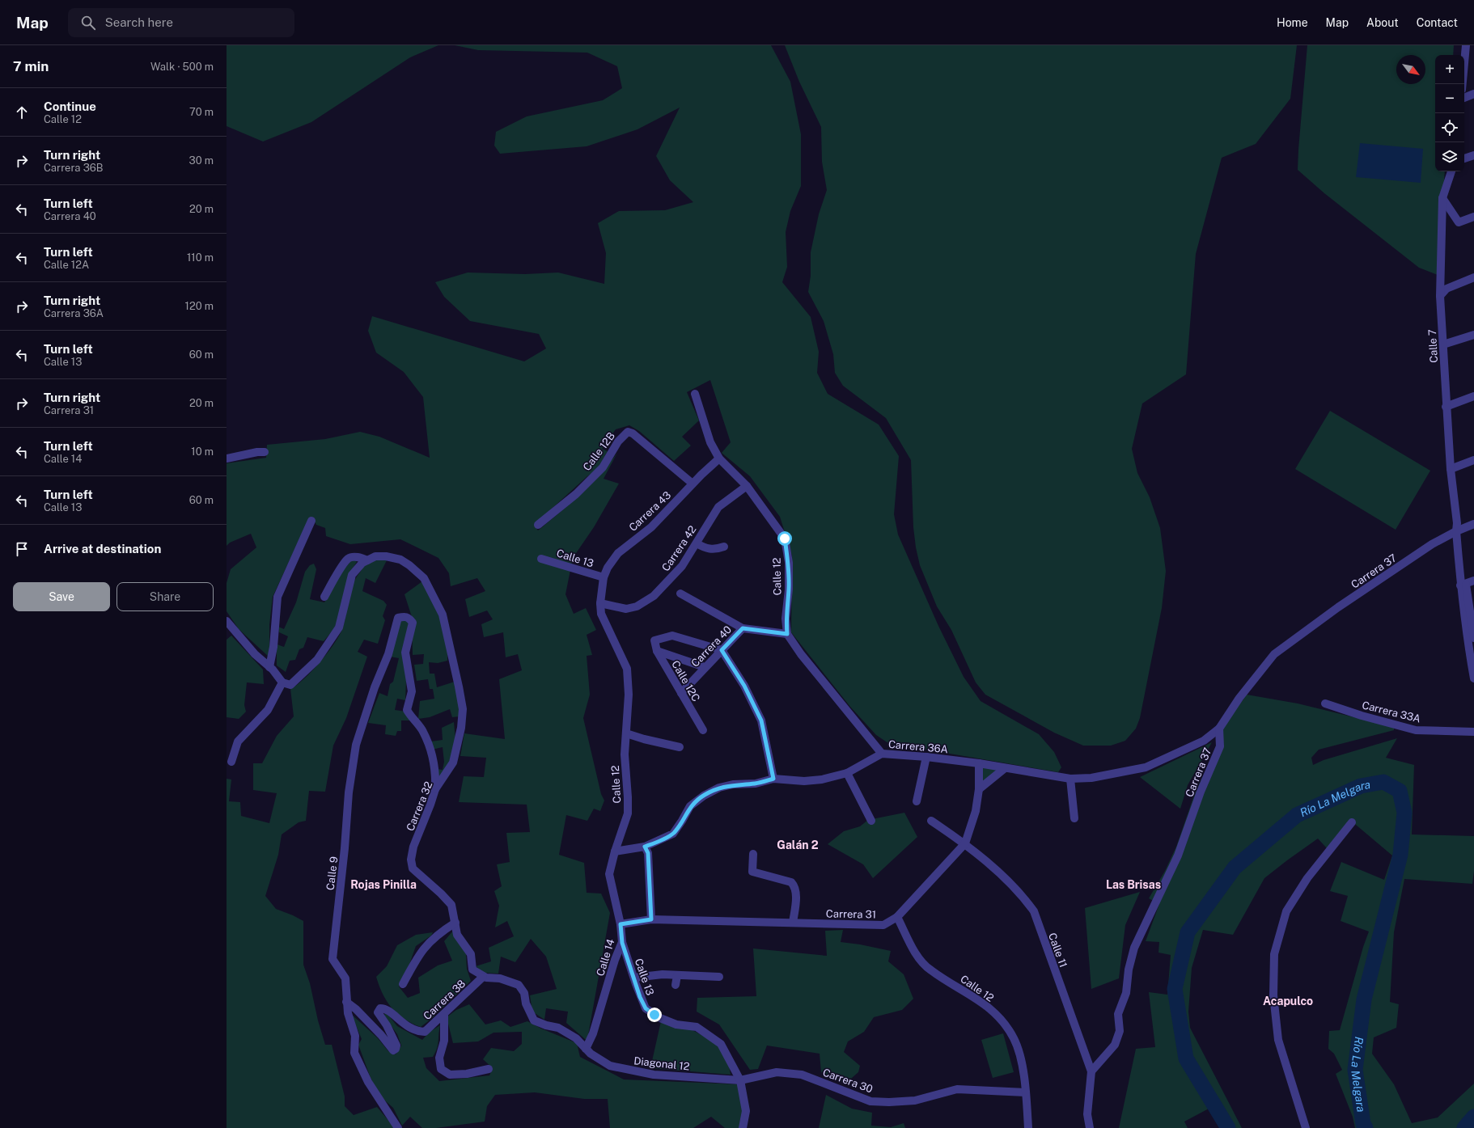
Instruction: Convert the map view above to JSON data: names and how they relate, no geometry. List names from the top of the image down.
{
  "streets": {
    "street": [
      "Calle 7",
      "Calle 12B",
      "Carrera 43",
      "Carrera 42",
      "Calle 13",
      "Carrera 37",
      "Calle 12",
      "Carrera 40",
      "Calle 12C",
      "Carrera 33A",
      "Carrera 36A",
      "Carrera 32",
      "Calle 9",
      "Carrera 31",
      "Calle 11",
      "Calle 14",
      "Carrera 38",
      "Diagonal 12",
      "Carrera 30"
    ]
  },
  "crossings": [
    ["Calle 7", "Carrera 37"],
    ["Calle 12B", "Carrera 43"],
    ["Carrera 43", "Carrera 42"],
    ["Carrera 43", "Calle 13"],
    ["Carrera 43", "Calle 12"],
    ["Carrera 42", "Calle 12"],
    ["Calle 13", "Calle 14"],
    ["Calle 13", "Diagonal 12"],
    ["Calle 13", "Carrera 30"],
    ["Carrera 37", "Carrera 36A"],
    ["Carrera 37", "Calle 11"],
    ["Calle 12", "Carrera 36A"],
    ["Calle 12", "Carrera 31"],
    ["Calle 12", "Calle 14"],
    ["Calle 12", "Carrera 30"],
    ["Carrera 40", "Calle 12C"],
    ["Carrera 36A", "Carrera 31"],
    ["Carrera 36A", "Calle 14"],
    ["Carrera 32", "Calle 9"],
    ["Carrera 32", "Carrera 38"],
    ["Calle 9", "Carrera 38"],
    ["Carrera 31", "Calle 11"],
    ["Carrera 31", "Calle 14"],
    ["Calle 14", "Diagonal 12"],
    ["Diagonal 12", "Carrera 30"]
  ],
  "districts": [
    "Galán 2",
    "Rojas Pinilla",
    "Las Brisas",
    "Acapulco"
  ],
  "water": ["Río La Melgara"],
  "north": "bottom right",
  "page": {
    "header": "Map",
    "search": "Search here",
    "nav": [
      "Home",
      "Map",
      "About",
      "Contact"
    ],
    "heading": ["7 min", "Walk · 500 m"],
    "map_buttons": ["+", "−"],
    "list": [
      ["Continue", "Calle 12", "70 m"],
      ["Turn right", "Carrera 36B", "30 m"],
      ["Turn left", "Carrera 40", "20 m"],
      ["Turn left", "Calle 12A", "110 m"],
      ["Turn right", "Carrera 36A", "120 m"],
      ["Turn left", "Calle 13", "60 m"],
      ["Turn right", "Carrera 31", "20 m"],
      ["Turn left", "Calle 14", "10 m"],
      ["Turn left", "Calle 13", "60 m"],
      "Arrive at destination"
    ],
    "buttons": ["Save", "Share"]
  }
}
